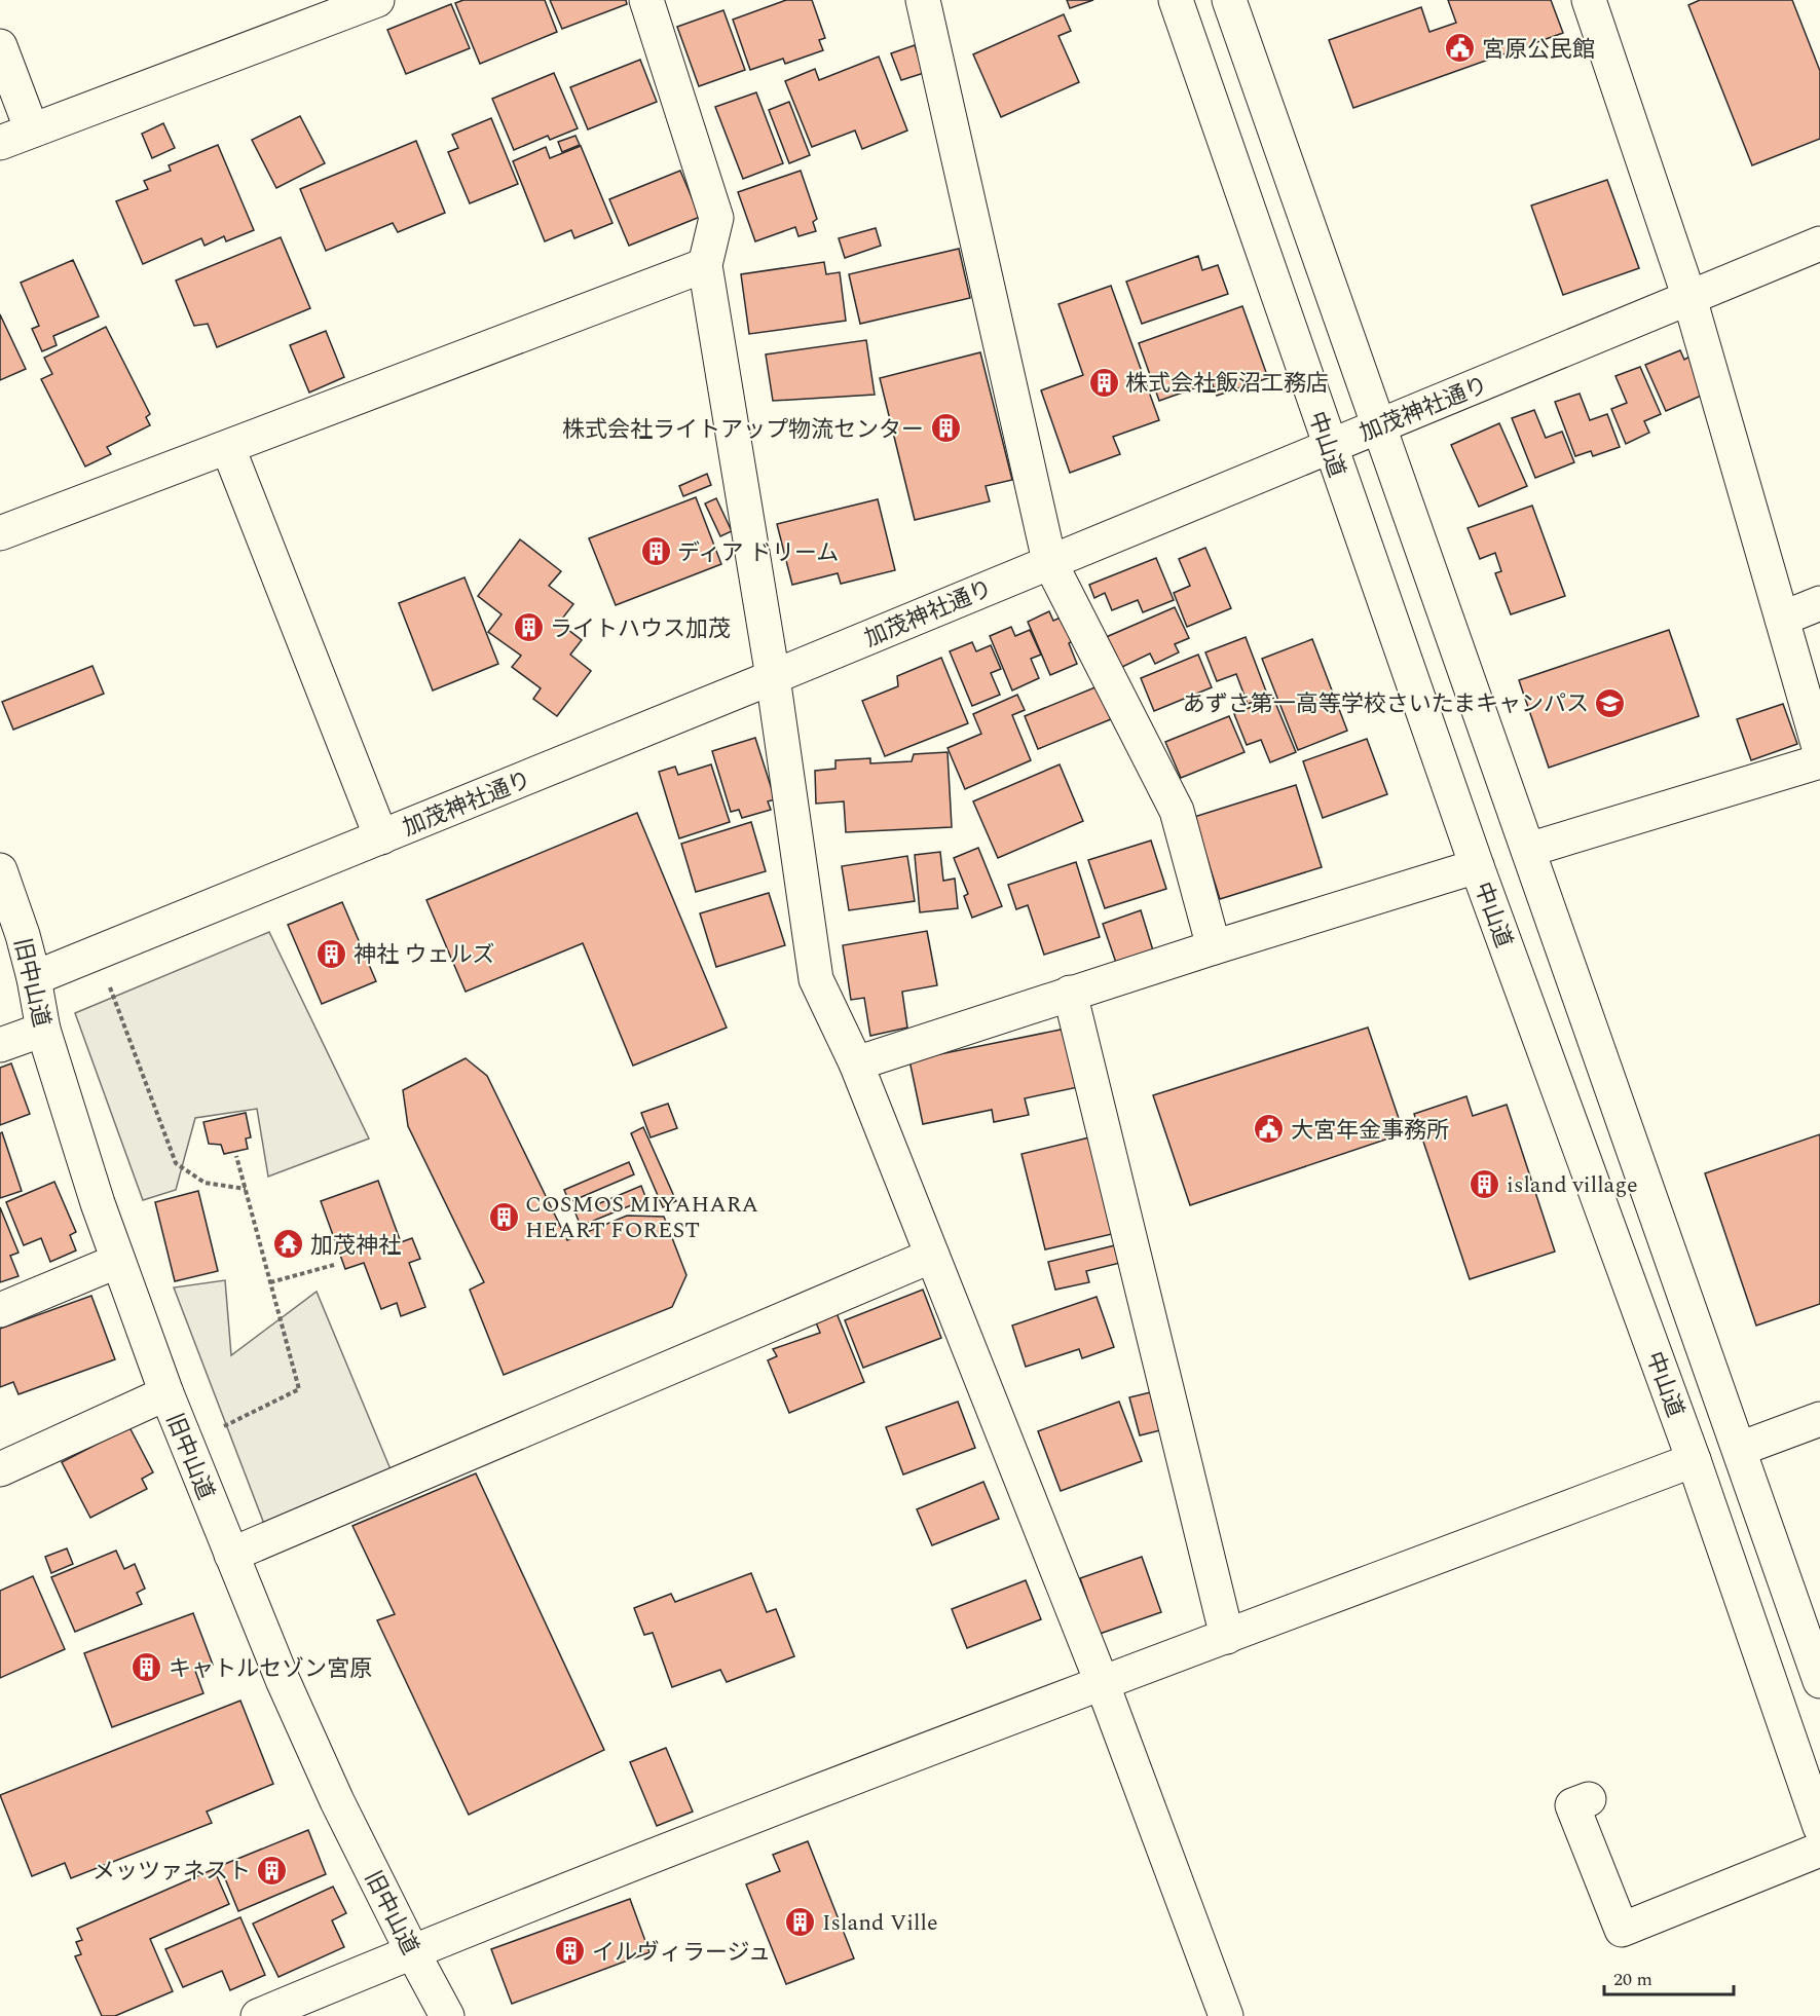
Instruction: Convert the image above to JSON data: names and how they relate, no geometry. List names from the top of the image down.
{
  "streets": {
    "main road": ["加茂神社通り", "中山道", "旧中山道"]
  },
  "crossings": [
    ["加茂神社通り", "中山道"],
    ["加茂神社通り", "旧中山道"]
  ],
  "places": {
    "public building": ["宮原公民館", "大宮年金事務所"],
    "building": [
      "株式会社飯沼工務店",
      "株式会社ライトアップ物流センター",
      "ディア ドリーム",
      "ライトハウス加茂",
      "神社 ウェルズ",
      "island village",
      "COSMOS MIYAHARA HEART FOREST",
      "キャトルセゾン宮原",
      "メッツァネスト",
      "Island Ville",
      "イルヴィラージュ"
    ],
    "school or university": ["あずさ第一高等学校さいたまキャンパス"],
    "temple": ["加茂神社"]
  },
  "scale_bar": "20 m"
}
